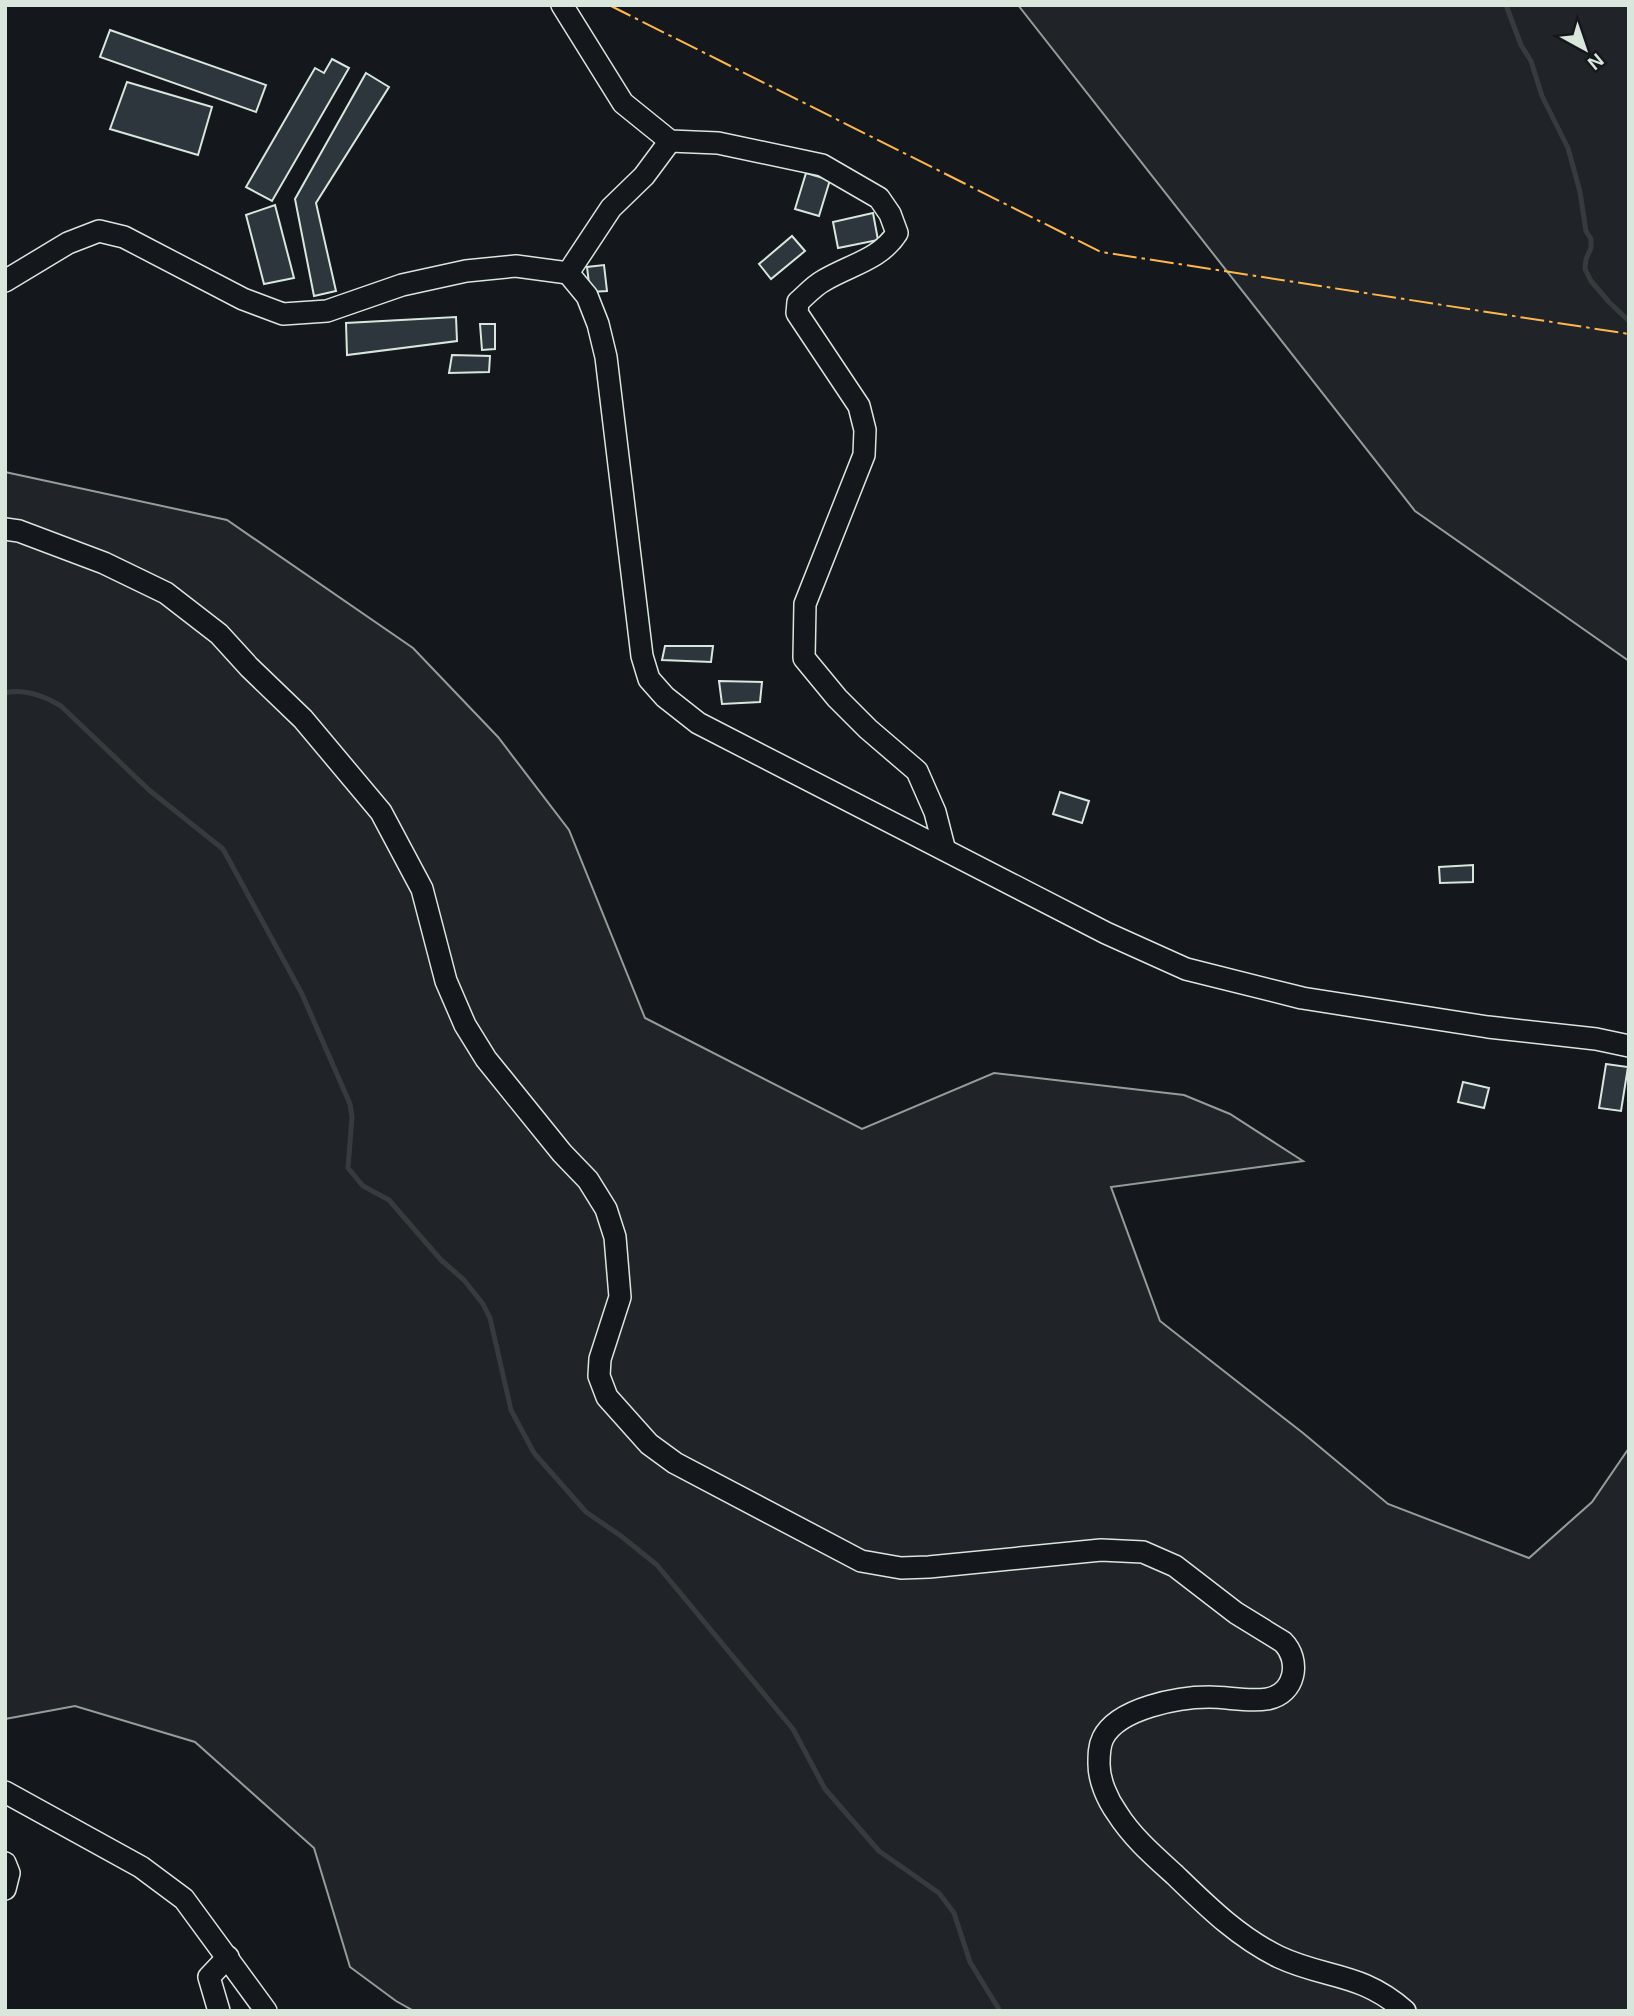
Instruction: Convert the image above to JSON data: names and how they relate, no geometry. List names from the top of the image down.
{
  "north": "bottom right"
}
